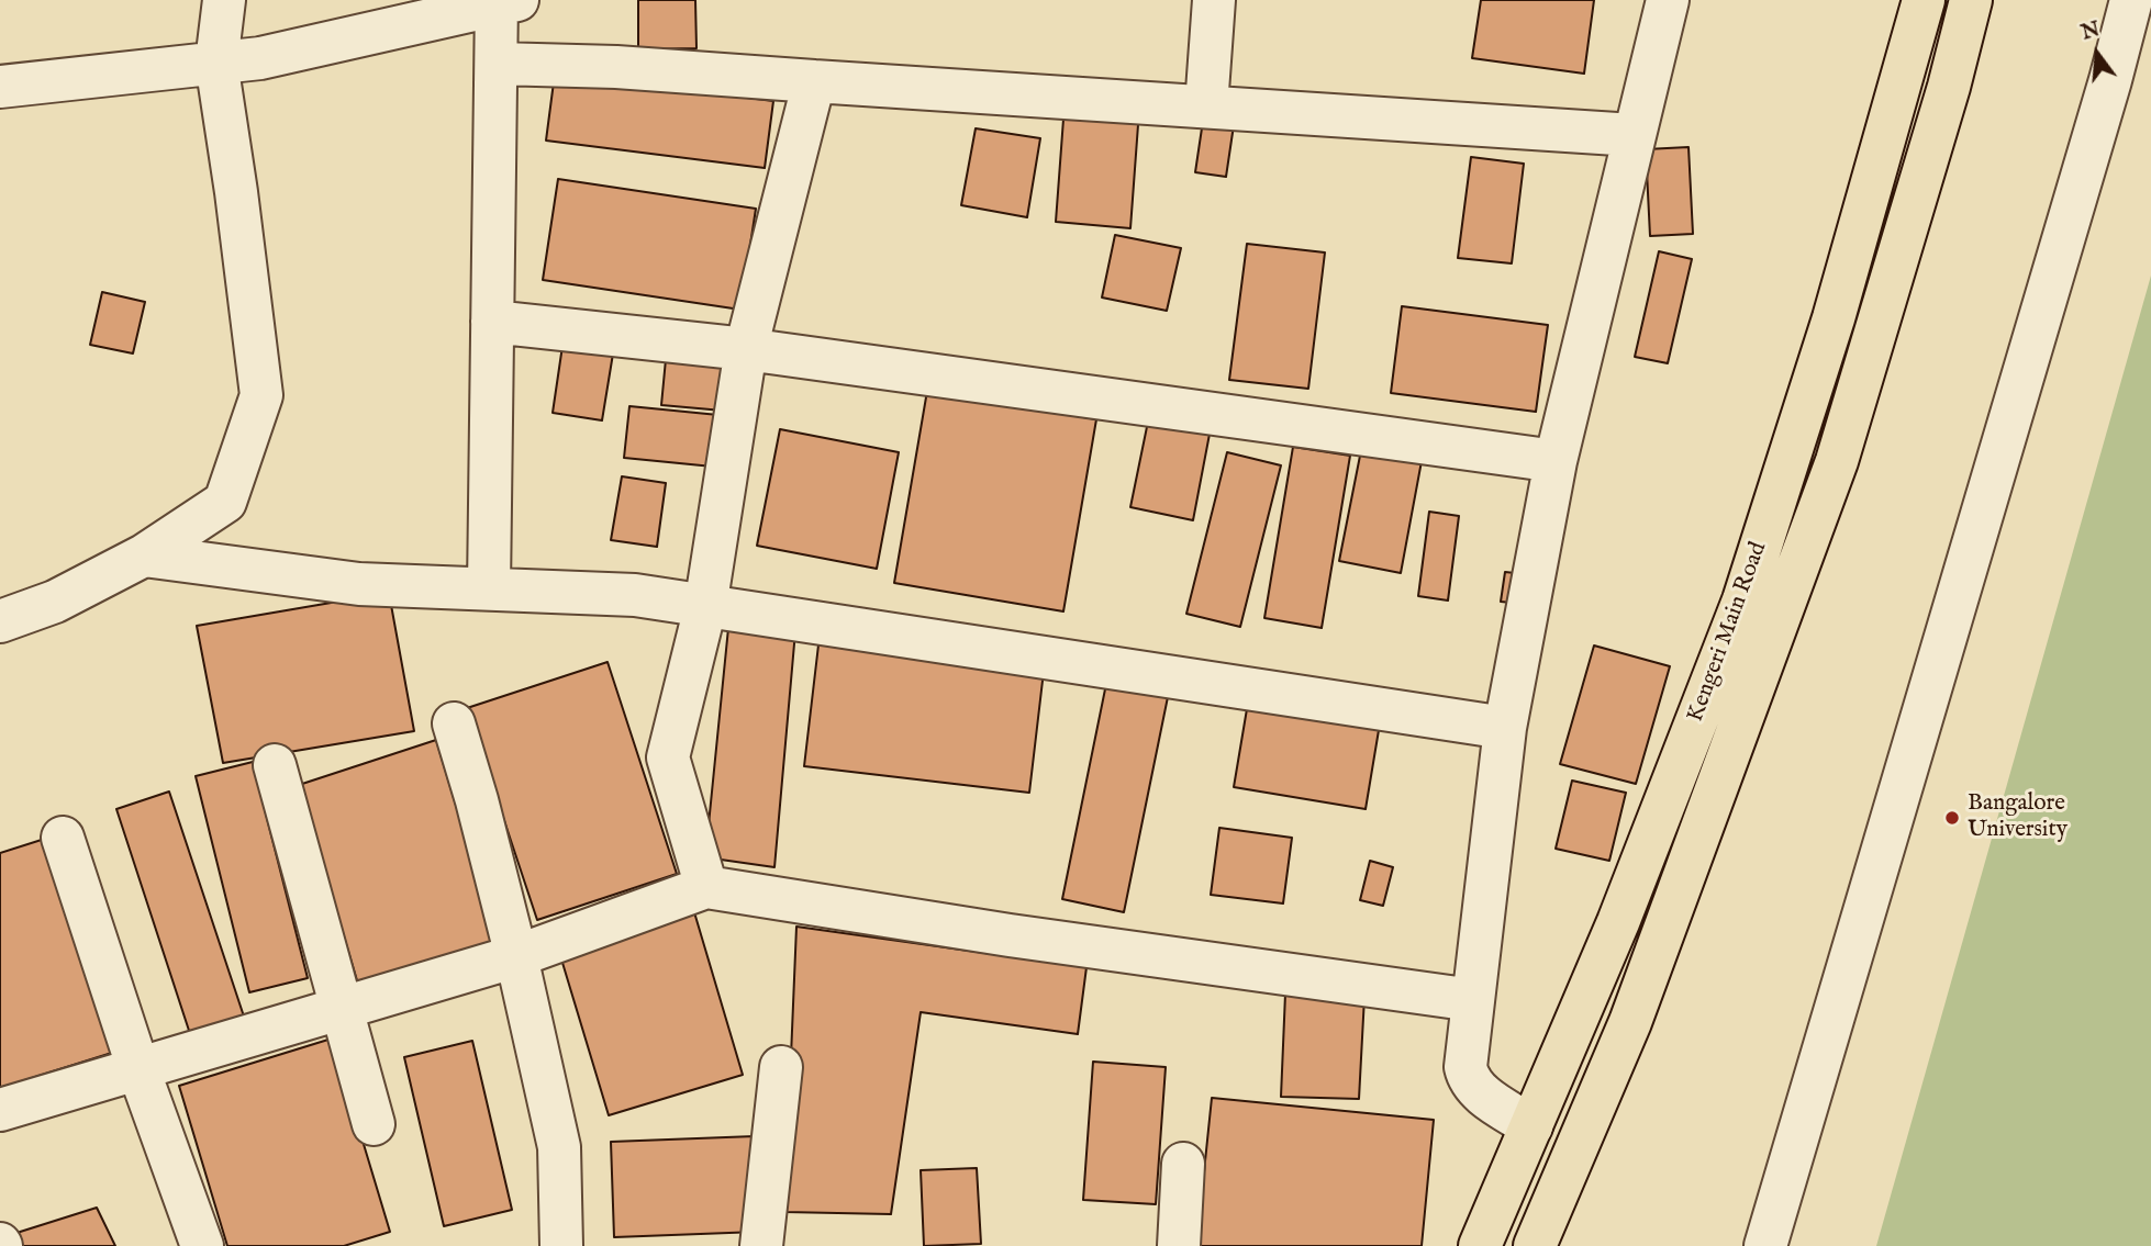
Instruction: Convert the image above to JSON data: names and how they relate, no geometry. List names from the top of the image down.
{
  "streets": {
    "main road": ["Kengeri Main Road"]
  },
  "places": ["Bangalore University"],
  "north": "top"
}
